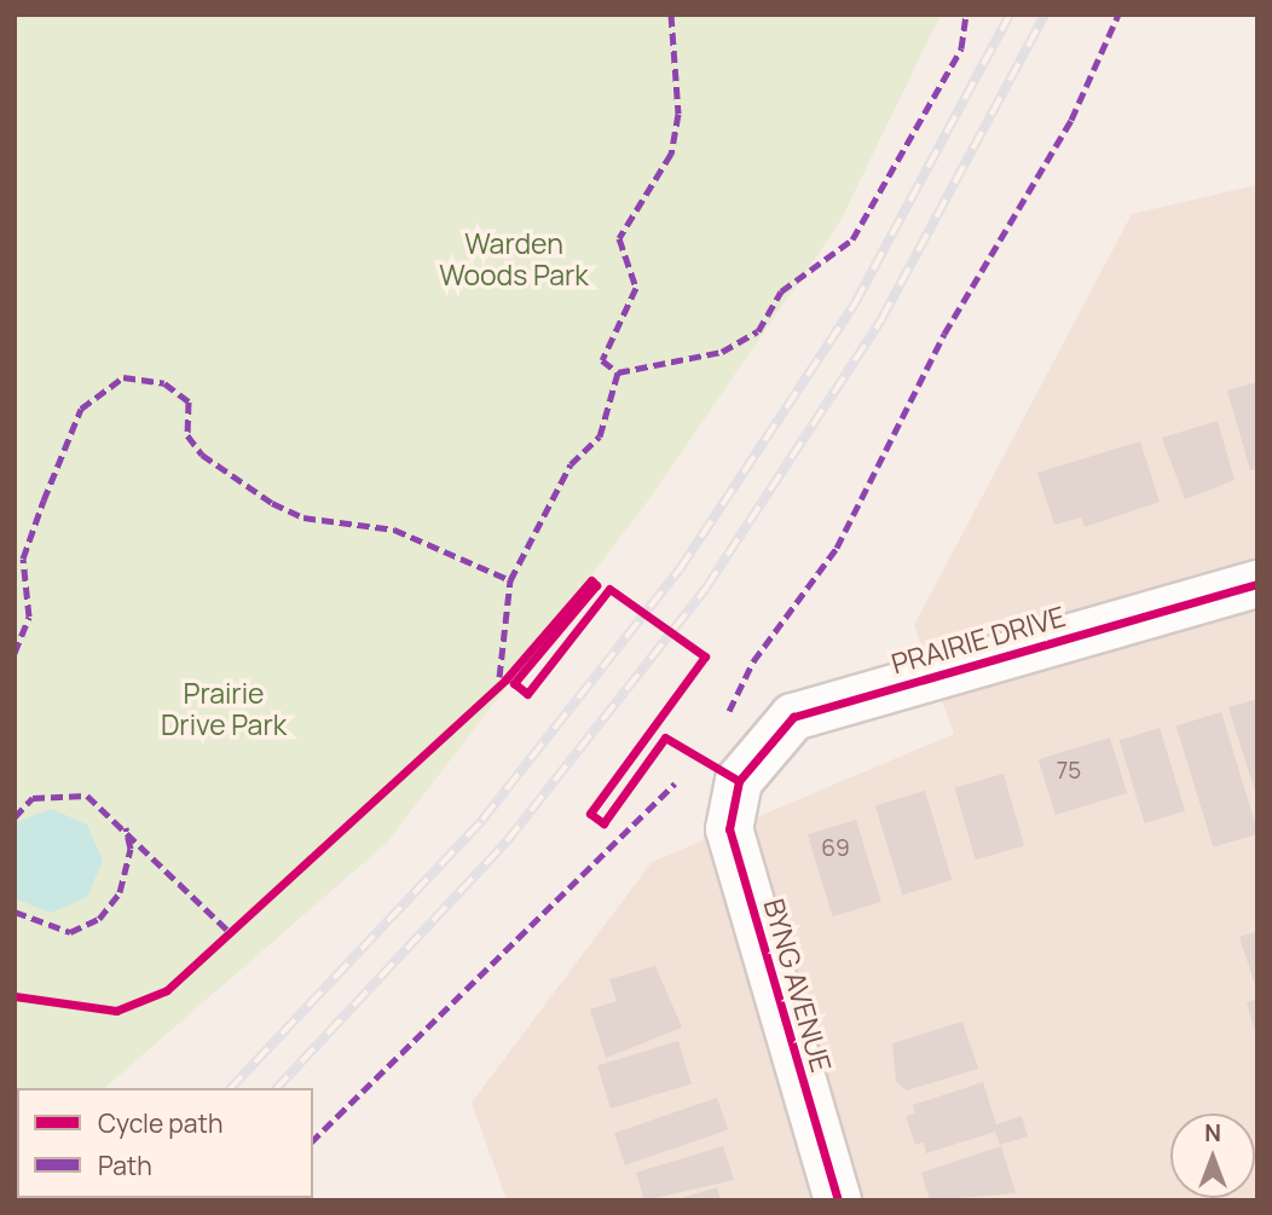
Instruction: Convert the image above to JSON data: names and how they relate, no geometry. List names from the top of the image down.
{
  "streets": {
    "street": ["PRAIRIE DRIVE", "BYNG AVENUE"]
  },
  "crossings": [
    ["PRAIRIE DRIVE", "BYNG AVENUE"]
  ],
  "parks": ["Warden Woods Park", "Prairie Drive Park"],
  "house_numbers": ["75", "69"],
  "legend": ["Cycle path", "Path"],
  "north": "top"
}
